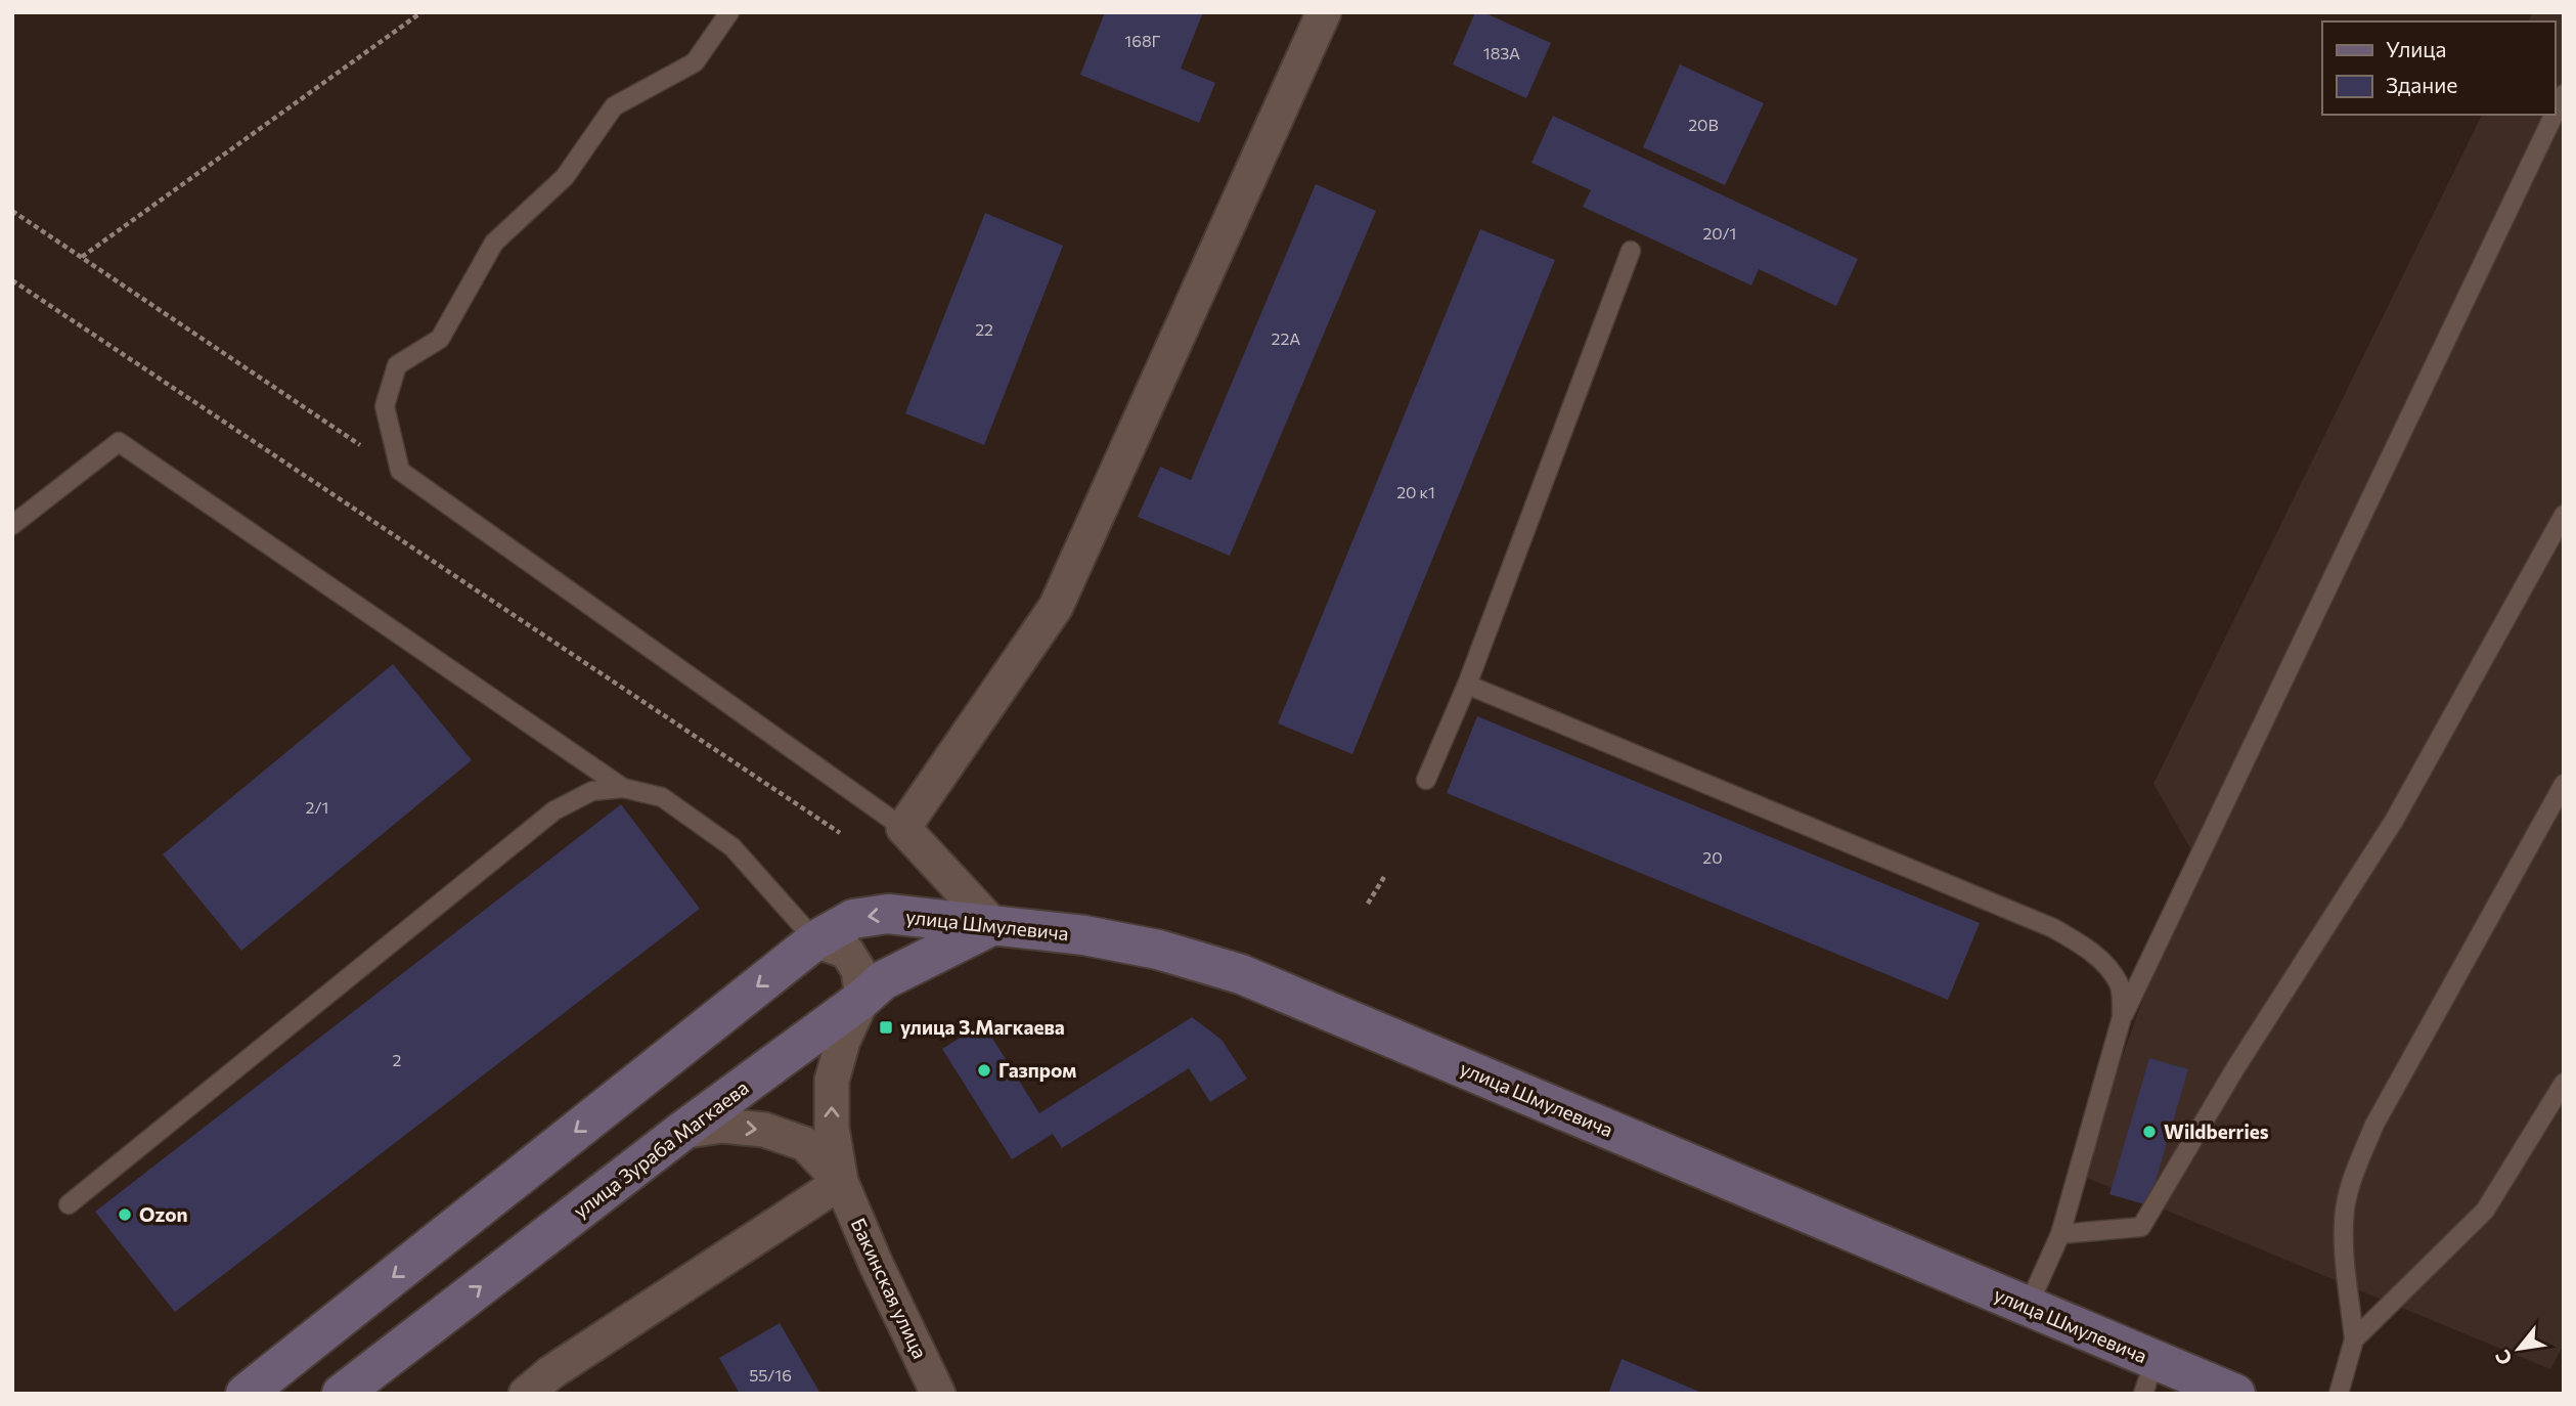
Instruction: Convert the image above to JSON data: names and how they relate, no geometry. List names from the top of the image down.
{
  "streets": {
    "main road": ["улица Шмулевича", "улица Зураба Магкаева"],
    "street": ["Бакинская улица"]
  },
  "crossings": [
    ["улица Шмулевича", "улица Зураба Магкаева"],
    ["улица Зураба Магкаева", "Бакинская улица"]
  ],
  "places": {
    "transit": ["улица З.Магкаева"],
    "other": ["Газпром", "Wildberries", "Ozon"]
  },
  "house_numbers": [
    "168Г",
    "183А",
    "20В",
    "20/1",
    "22",
    "22А",
    "20 к1",
    "2/1",
    "20",
    "2",
    "55/16"
  ],
  "legend": ["Улица", "Здание"],
  "north": "bottom left"
}
